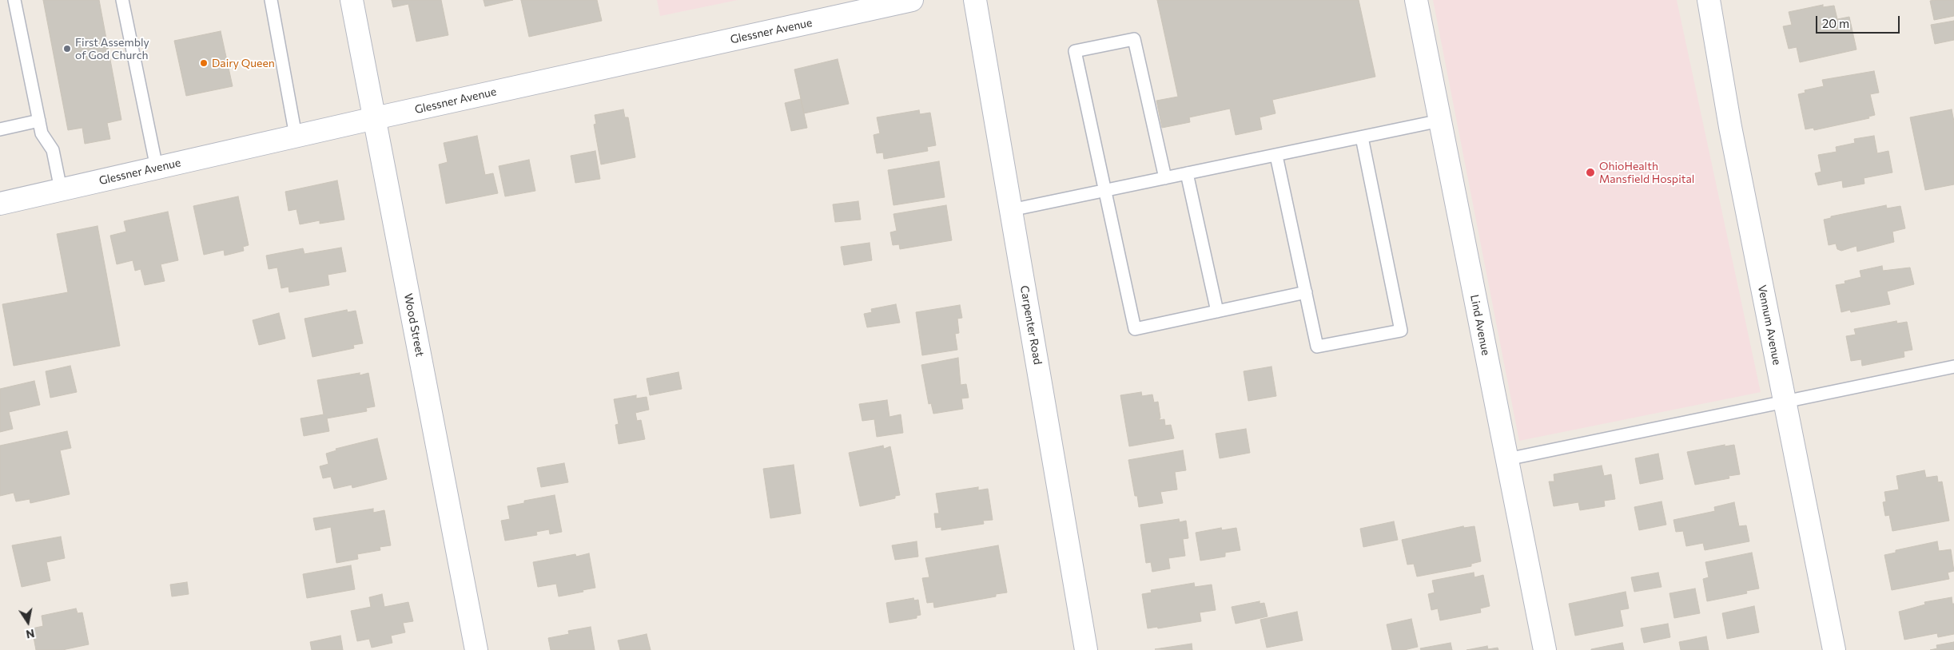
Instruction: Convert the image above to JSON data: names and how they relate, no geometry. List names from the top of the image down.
{
  "streets": {
    "street": [
      "Glessner Avenue",
      "Wood Street",
      "Carpenter Road",
      "Lind Avenue",
      "Vennum Avenue"
    ]
  },
  "crossings": [
    ["Glessner Avenue", "Wood Street"]
  ],
  "places": ["First Assembly of God Church", "Dairy Queen", "OhioHealth Mansfield Hospital"],
  "scale_bar": "20 m",
  "north": "bottom"
}
